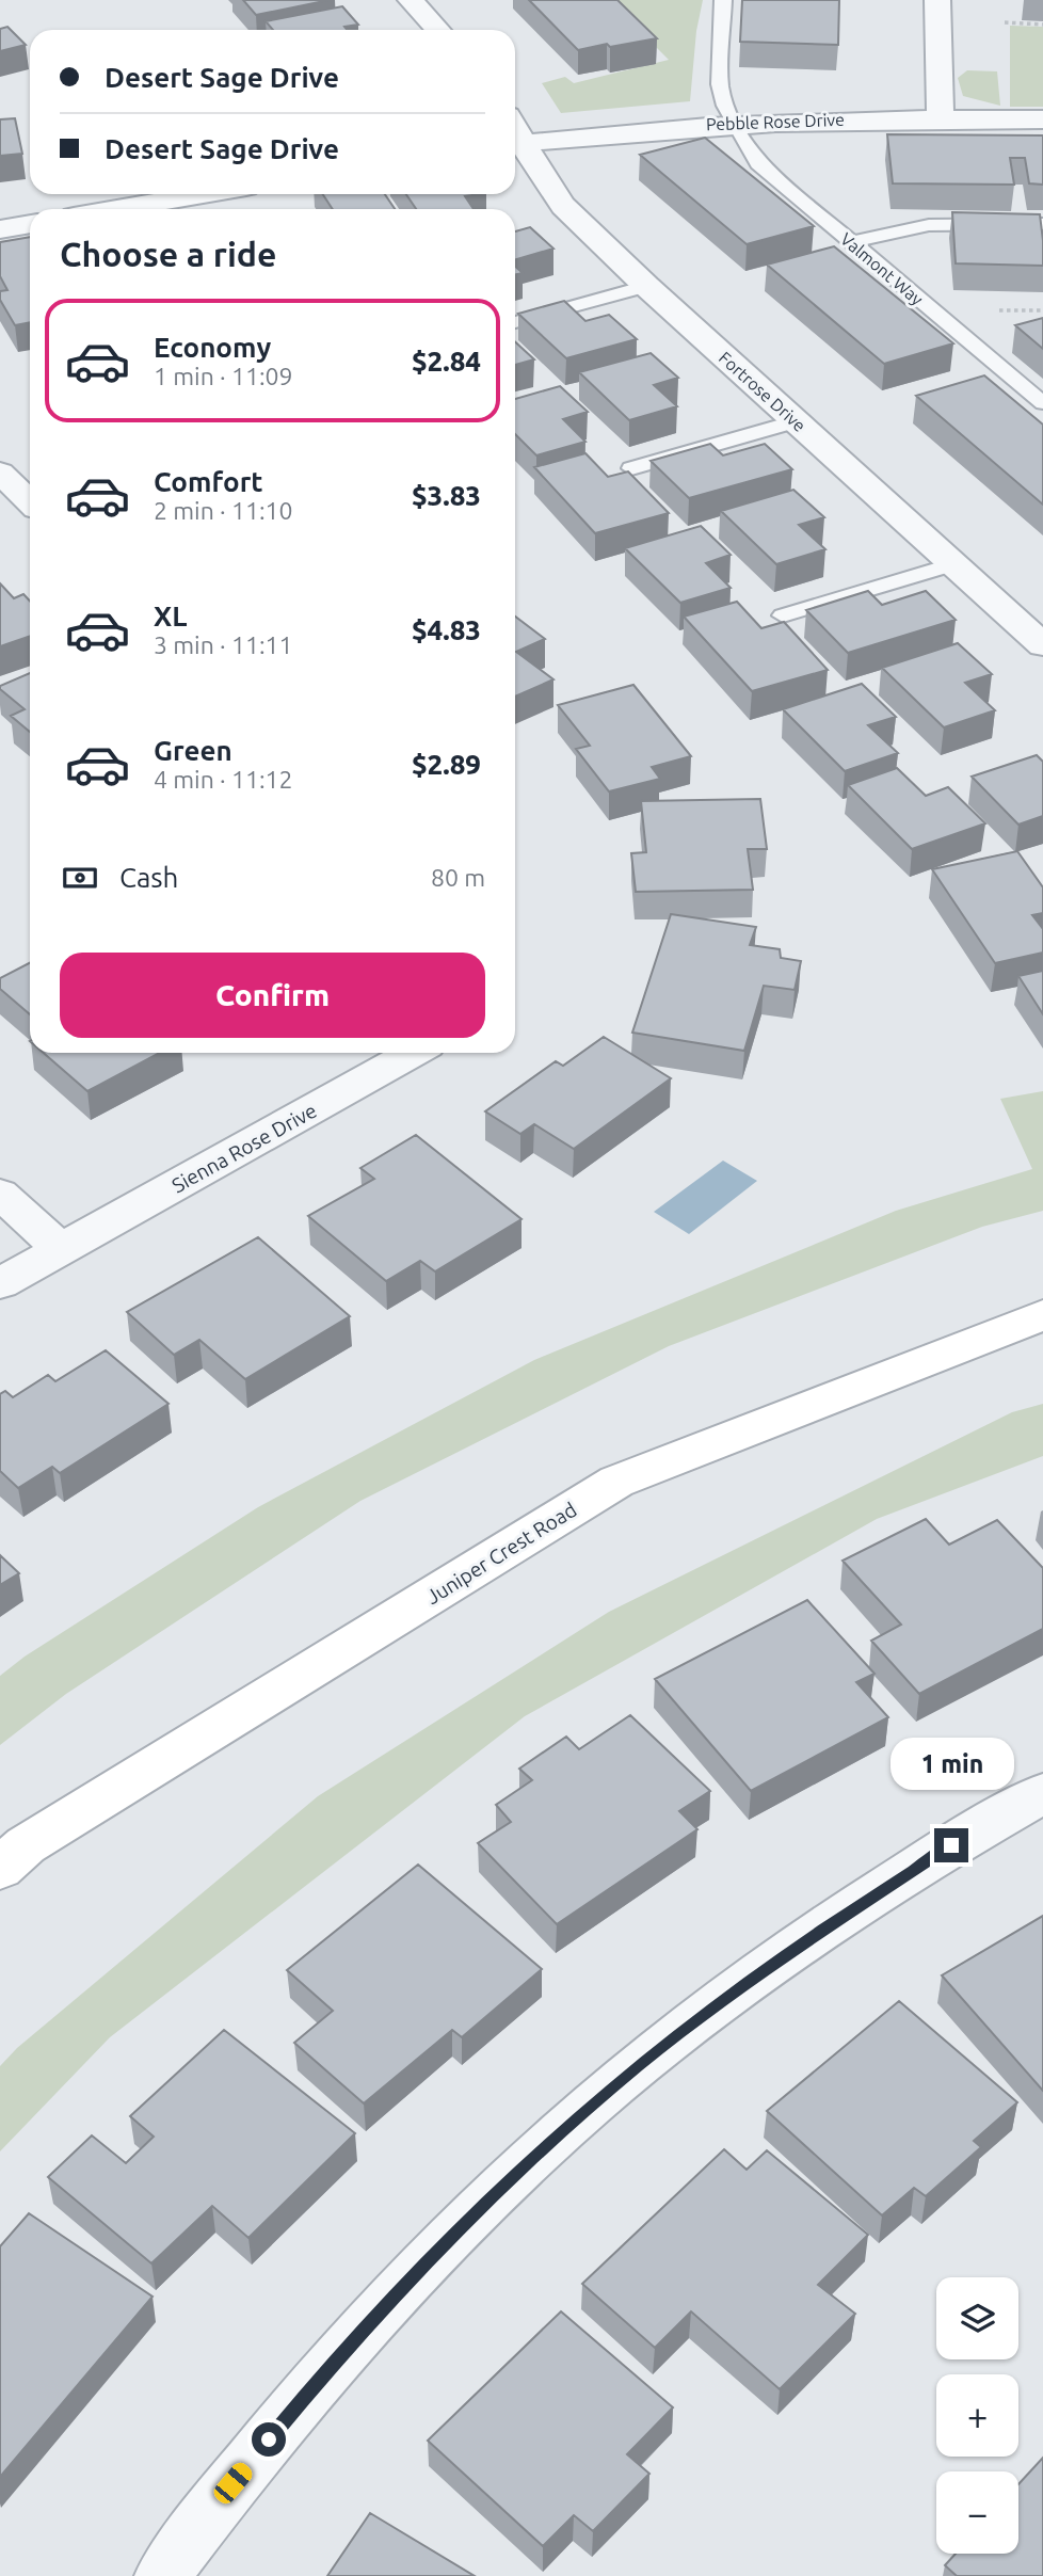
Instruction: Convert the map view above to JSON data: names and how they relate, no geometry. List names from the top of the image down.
{
  "streets": {
    "street": [
      "Pebble Rose Drive",
      "Fortrose Drive",
      "Sienna Rose Drive",
      "Juniper Crest Road"
    ],
    "lane": ["Valmont Way"]
  },
  "crossings": [
    ["Pebble Rose Drive", "Valmont Way"],
    ["Pebble Rose Drive", "Fortrose Drive"]
  ],
  "page": {
    "banner": ["Desert Sage Drive", "Desert Sage Drive"],
    "heading": "Choose a ride",
    "list": [
      {
        "name": "Economy",
        "note": "1 min · 11:09",
        "value": "$2.84"
      },
      {
        "name": "Comfort",
        "note": "2 min · 11:10",
        "value": "$3.83"
      },
      {
        "name": "XL",
        "note": "3 min · 11:11",
        "value": "$4.83"
      },
      {
        "name": "Green",
        "note": "4 min · 11:12",
        "value": "$2.89"
      }
    ],
    "pay": ["Cash", "80 m"],
    "buttons": "Confirm",
    "bubble": "1 min",
    "map_buttons": ["+", "−"]
  }
}
